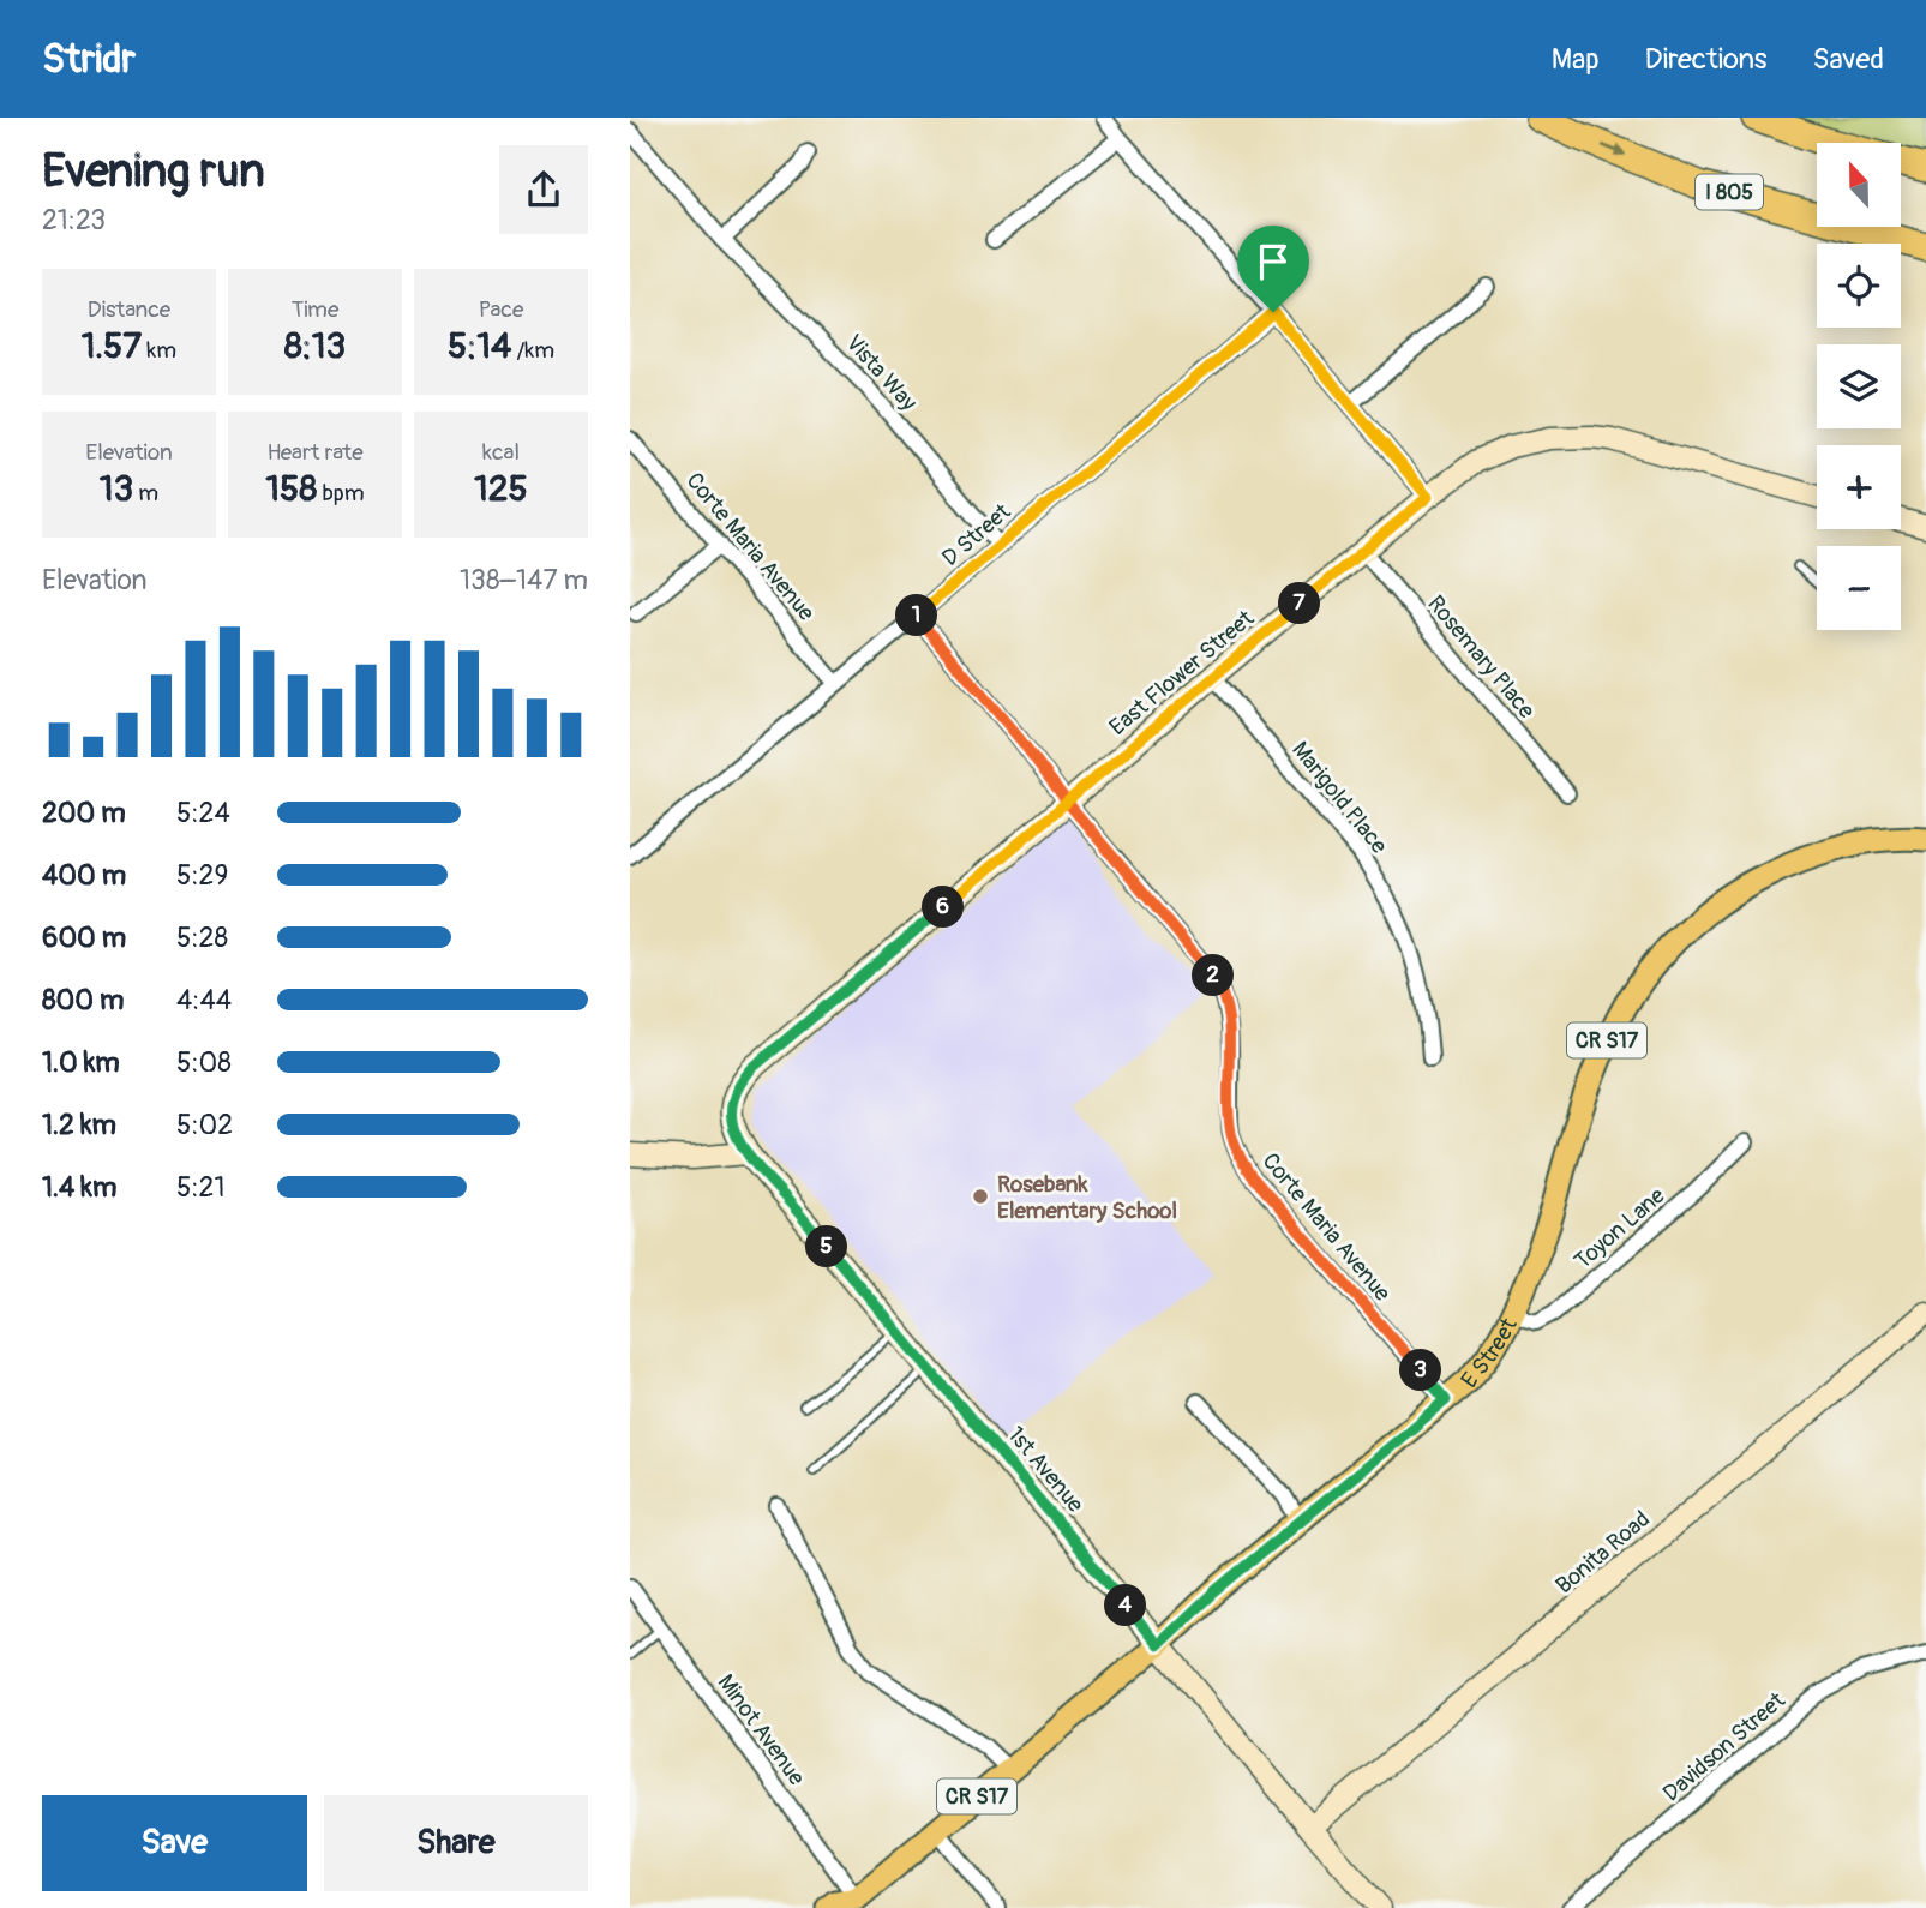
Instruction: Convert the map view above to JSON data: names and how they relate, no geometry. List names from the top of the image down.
{
  "streets": {
    "highway": ["I 805"],
    "main road": ["CR S17", "E Street"],
    "street": [
      "Vista Way",
      "D Street",
      "Corte Maria Avenue",
      "Rosemary Place",
      "East Flower Street",
      "Marigold Place",
      "Toyon Lane",
      "1st Avenue",
      "Bonita Road",
      "Minot Avenue",
      "Davidson Street"
    ]
  },
  "crossings": [
    ["Vista Way", "D Street"],
    ["D Street", "Corte Maria Avenue"],
    ["Corte Maria Avenue", "East Flower Street"],
    ["Corte Maria Avenue", "E Street"],
    ["Rosemary Place", "East Flower Street"],
    ["East Flower Street", "Marigold Place"],
    ["East Flower Street", "1st Avenue"],
    ["Toyon Lane", "E Street"],
    ["E Street", "1st Avenue"],
    ["E Street", "Minot Avenue"],
    ["1st Avenue", "Bonita Road"]
  ],
  "places": ["Rosebank Elementary School"],
  "north": "top",
  "page": {
    "header": "Stridr",
    "nav": ["Map", "Directions", "Saved"],
    "heading": ["Evening run", "21:23"],
    "map_buttons": ["+", "−"],
    "stats": [
      ["Distance", "1.57 km"],
      ["Time", "8:13"],
      ["Pace", "5:14 /km"],
      ["Elevation", "13 m"],
      ["Heart rate", "158 bpm"],
      ["kcal", "125"]
    ],
    "chart": ["Elevation", "138–147 m"],
    "pins": [
      "7",
      "1",
      "6",
      "2",
      "5",
      "3",
      "4"
    ],
    "list": [
      {
        "name": "200 m",
        "note": "5:24"
      },
      {
        "name": "400 m",
        "note": "5:29"
      },
      {
        "name": "600 m",
        "note": "5:28"
      },
      {
        "name": "800 m",
        "note": "4:44"
      },
      {
        "name": "1.0 km",
        "note": "5:08"
      },
      {
        "name": "1.2 km",
        "note": "5:02"
      },
      {
        "name": "1.4 km",
        "note": "5:21"
      }
    ],
    "buttons": ["Save", "Share"]
  }
}
